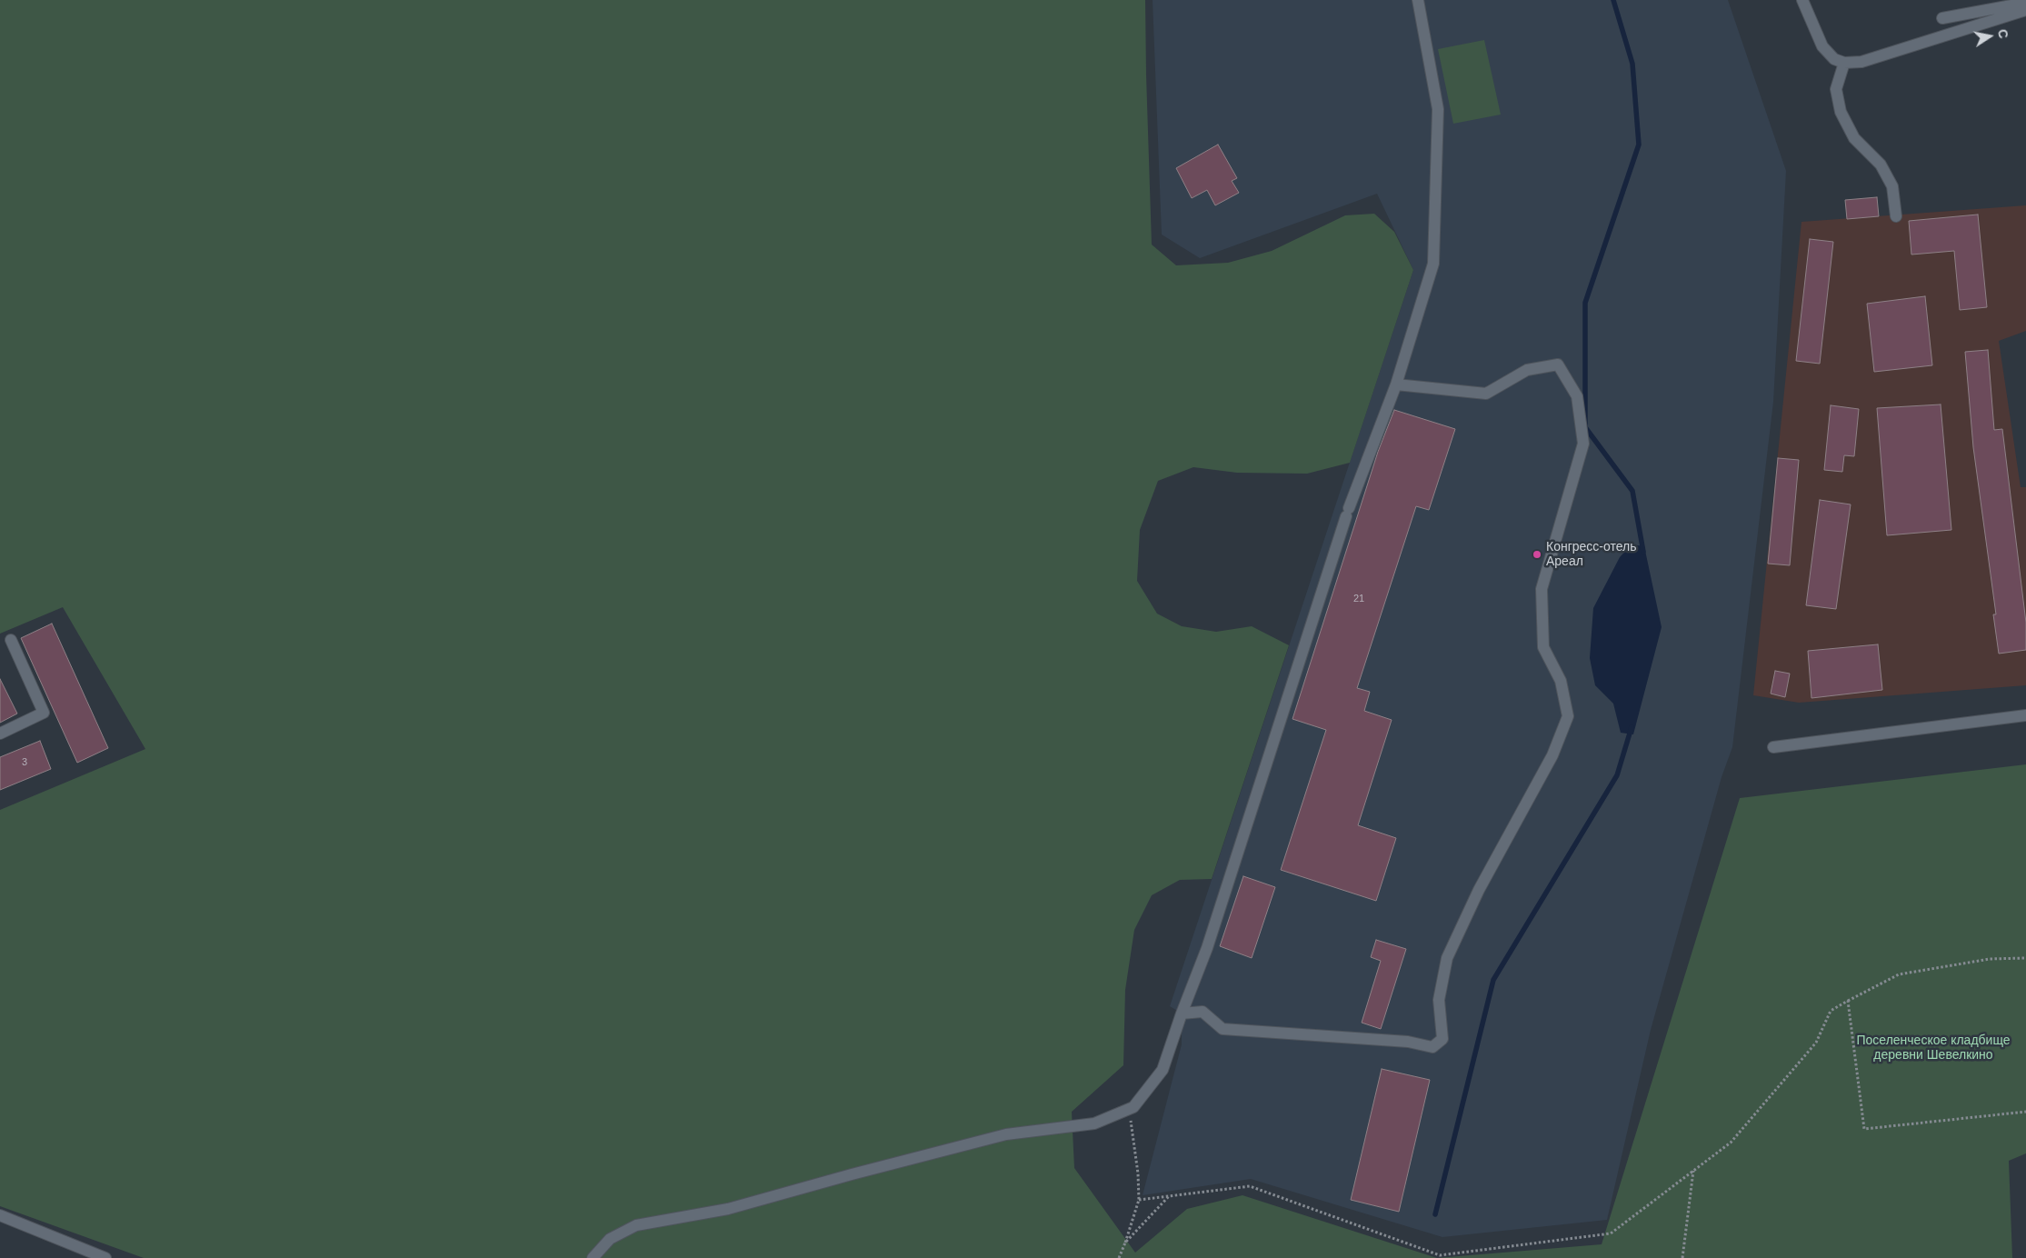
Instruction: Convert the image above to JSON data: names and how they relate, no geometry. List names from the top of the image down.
{
  "parks": ["Поселенческое кладбище деревни Шевелкино"],
  "places": ["Конгресс-отель Ареал"],
  "house_numbers": ["21", "3"],
  "north": "right"
}
